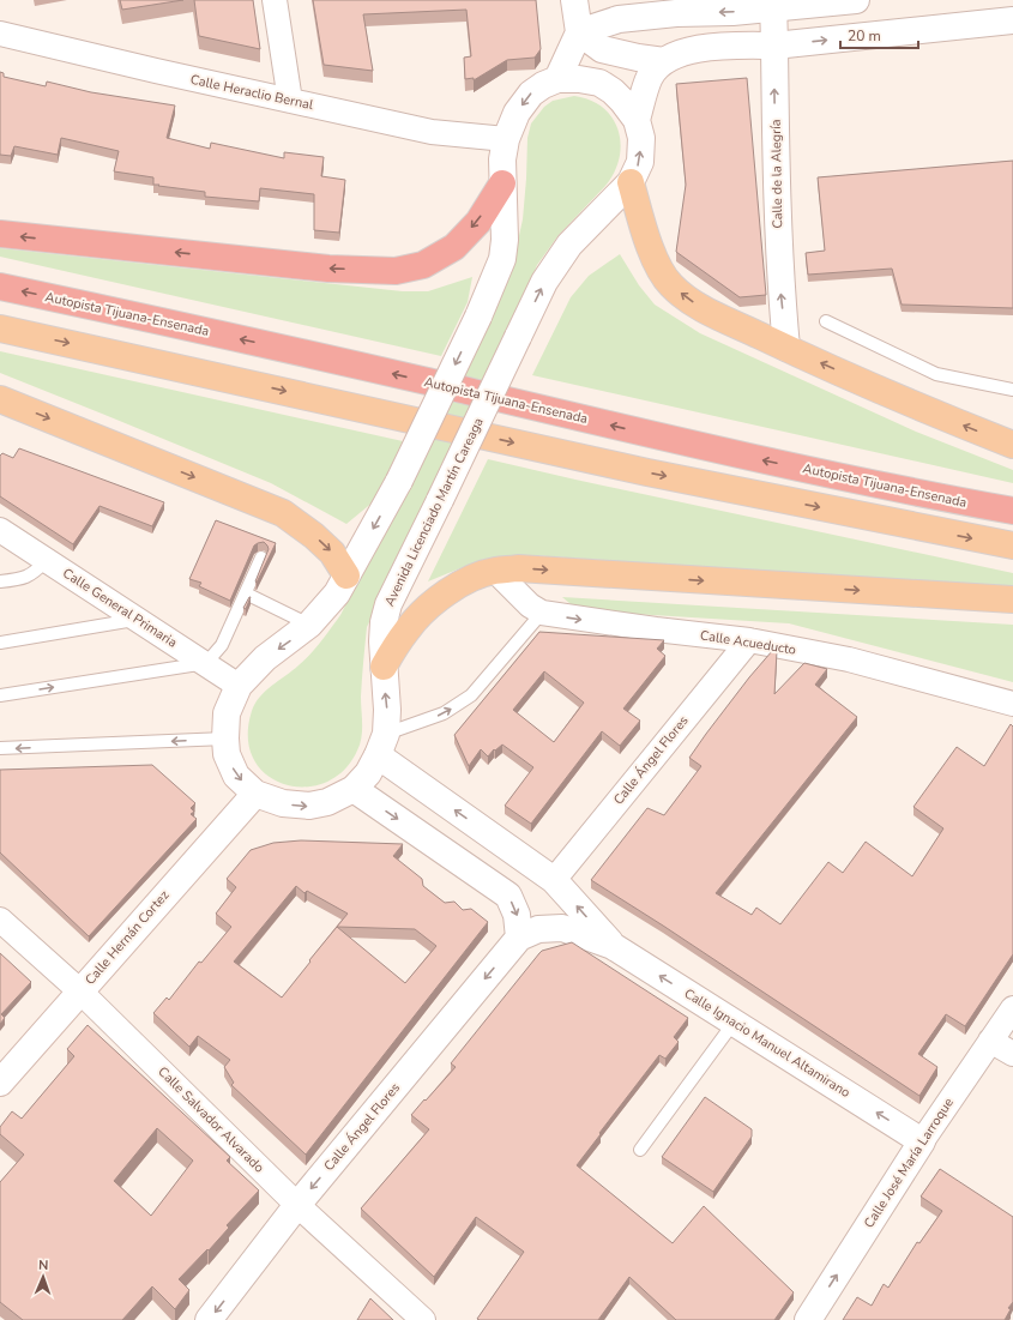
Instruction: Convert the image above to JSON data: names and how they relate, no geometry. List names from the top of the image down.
{
  "streets": {
    "highway": ["Autopista Tijuana-Ensenada"],
    "main road": [
      "Calle de la Alegría",
      "Avenida Licenciado Martín Careaga",
      "Calle Ángel Flores",
      "Calle Hernán Cortez",
      "Calle Ignacio Manuel Altamirano",
      "Calle José María Larroque"
    ],
    "street": [
      "Calle Heraclio Bernal",
      "Calle General Primaria",
      "Calle Acueducto",
      "Calle Salvador Alvarado"
    ]
  },
  "crossings": [
    ["Calle Heraclio Bernal", "Avenida Licenciado Martín Careaga"],
    ["Avenida Licenciado Martín Careaga", "Calle General Primaria"],
    ["Avenida Licenciado Martín Careaga", "Calle Hernán Cortez"],
    ["Avenida Licenciado Martín Careaga", "Calle Ignacio Manuel Altamirano"],
    ["Calle Acueducto", "Calle Ángel Flores"],
    ["Calle Ángel Flores", "Calle Ignacio Manuel Altamirano"],
    ["Calle Ángel Flores", "Calle Salvador Alvarado"],
    ["Calle Hernán Cortez", "Calle Salvador Alvarado"],
    ["Calle Ignacio Manuel Altamirano", "Calle José María Larroque"]
  ],
  "one_way": [
    "Calle de la Alegría",
    "Autopista Tijuana-Ensenada",
    "Calle Acueducto",
    "Calle Ángel Flores",
    "Calle José María Larroque"
  ],
  "scale_bar": "20 m",
  "north": "top"
}
